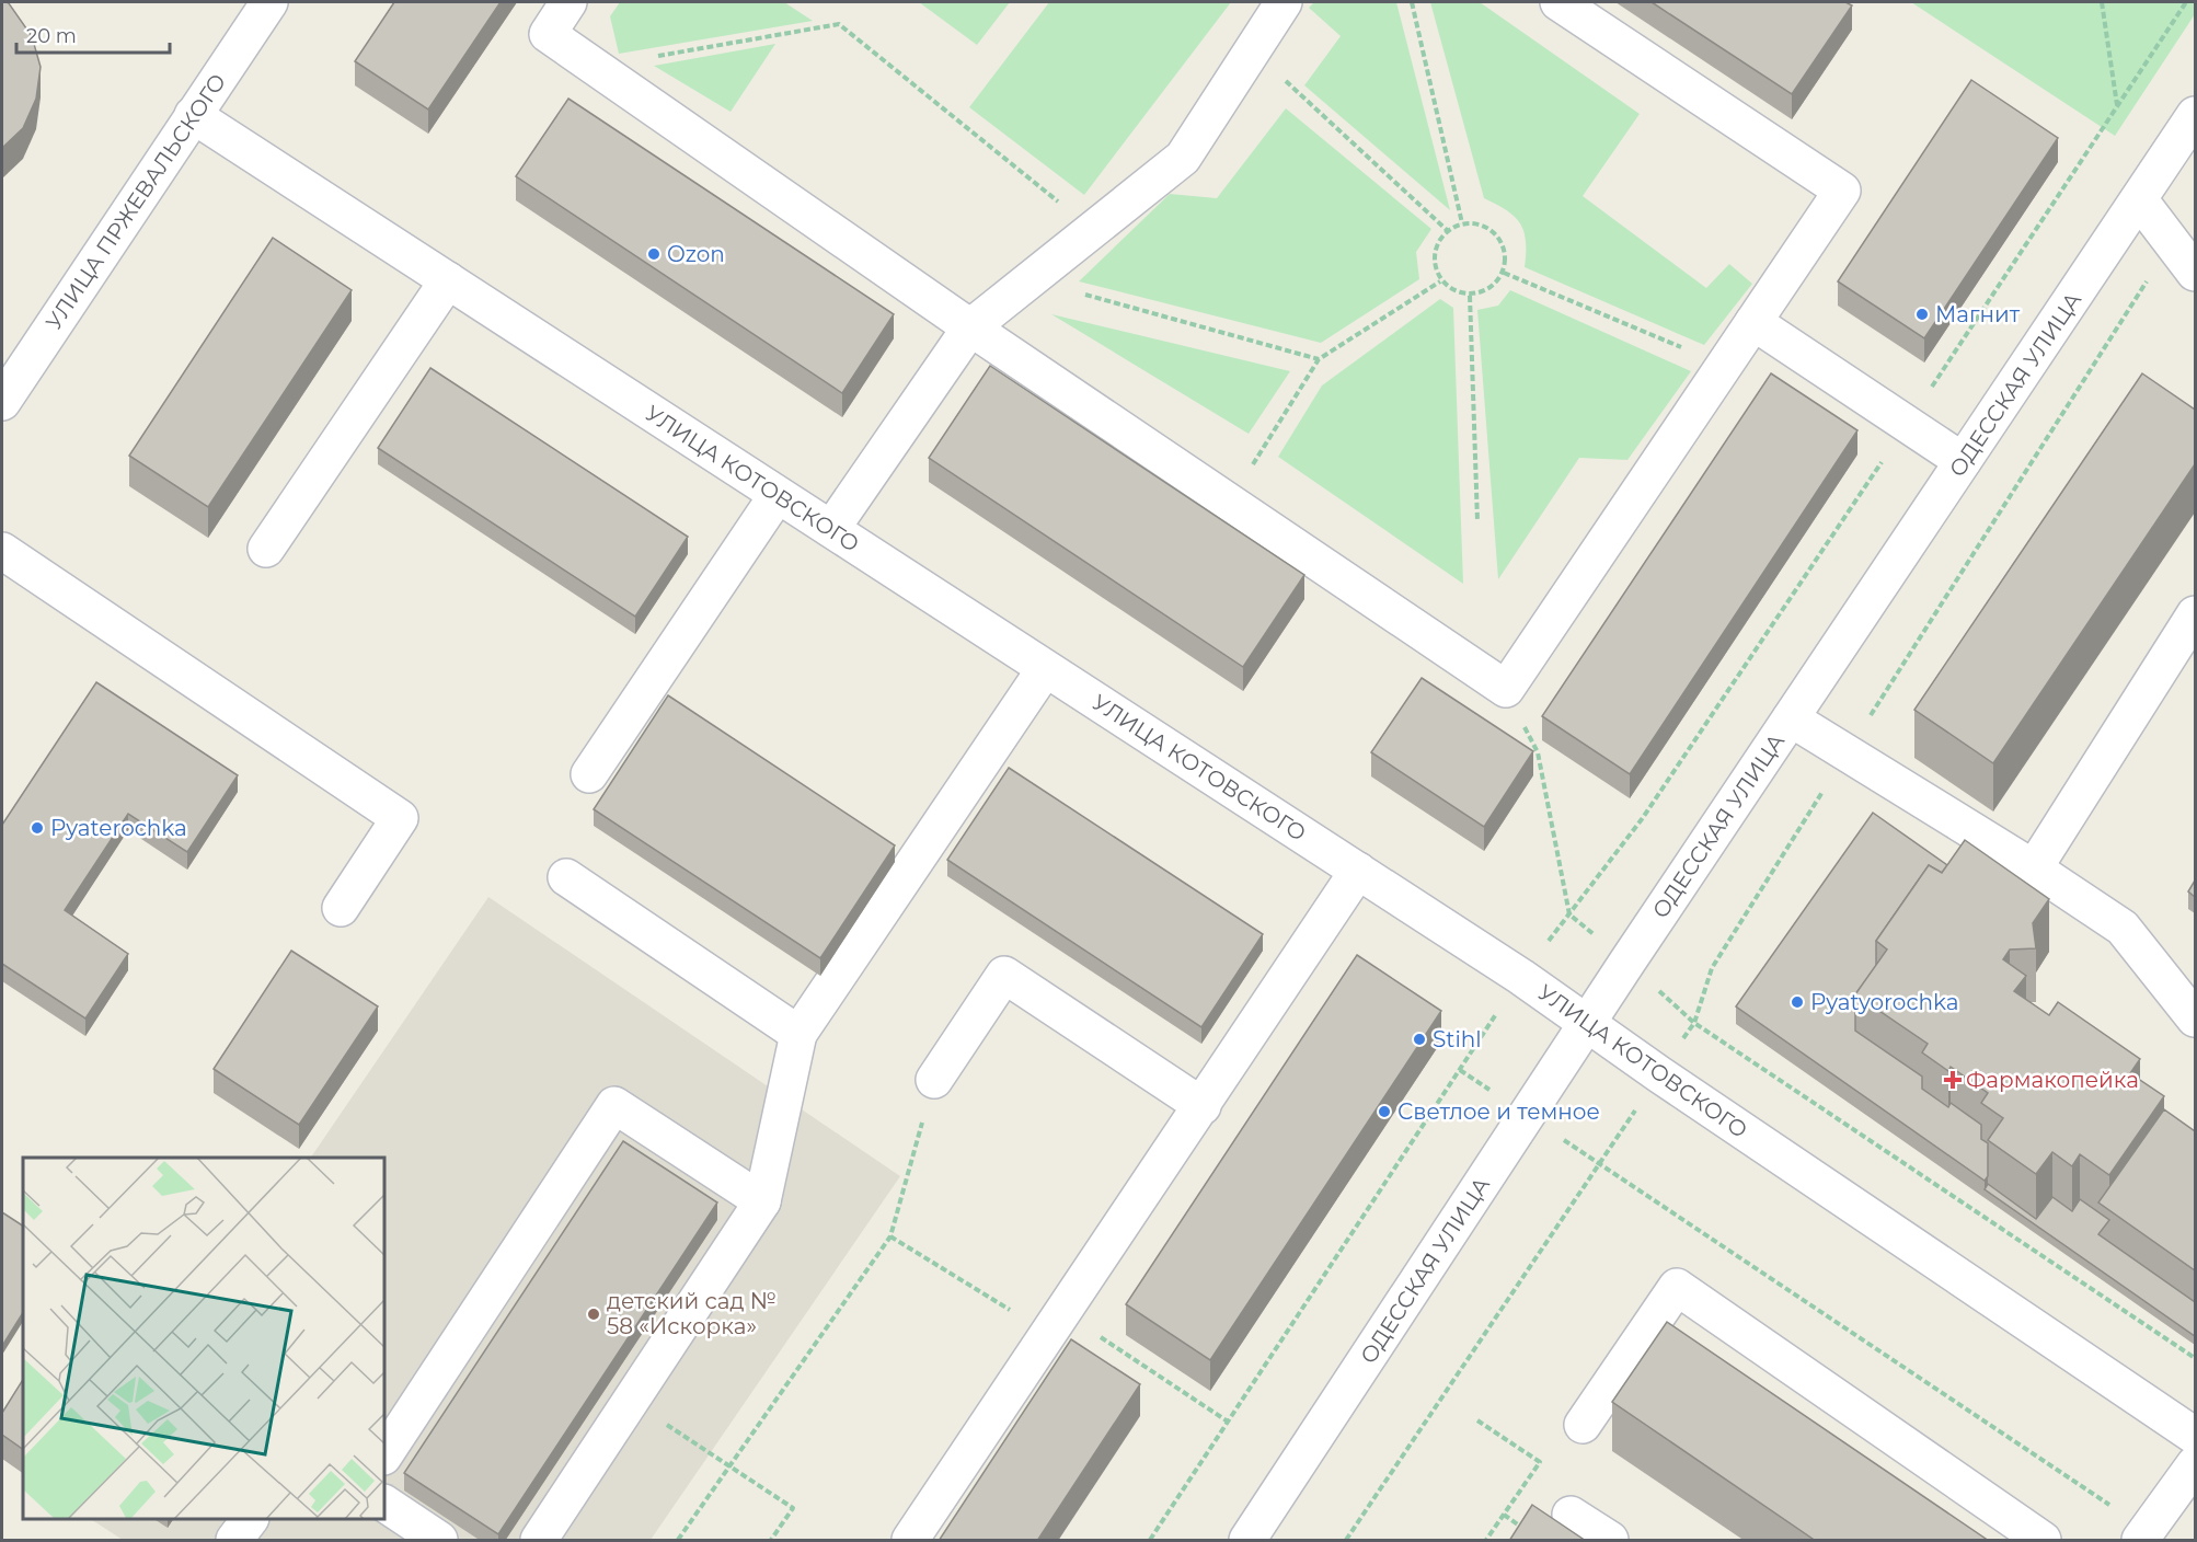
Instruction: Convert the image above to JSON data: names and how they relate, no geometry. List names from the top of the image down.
{
  "streets": {
    "street": ["УЛИЦА ПРЖЕВАЛЬСКОГО", "ОДЕССКАЯ УЛИЦА", "УЛИЦА КОТОВСКОГО"]
  },
  "crossings": [
    ["УЛИЦА ПРЖЕВАЛЬСКОГО", "УЛИЦА КОТОВСКОГО"],
    ["ОДЕССКАЯ УЛИЦА", "УЛИЦА КОТОВСКОГО"]
  ],
  "places": {
    "other": [
      "Ozon",
      "Магнит",
      "Pyaterochka",
      "Pyatyorochka",
      "Stihl",
      "Светлое и темное",
      "детский сад № 58 «Искорка»"
    ],
    "health": ["Фармакопейка"]
  },
  "scale_bar": "20 m"
}
